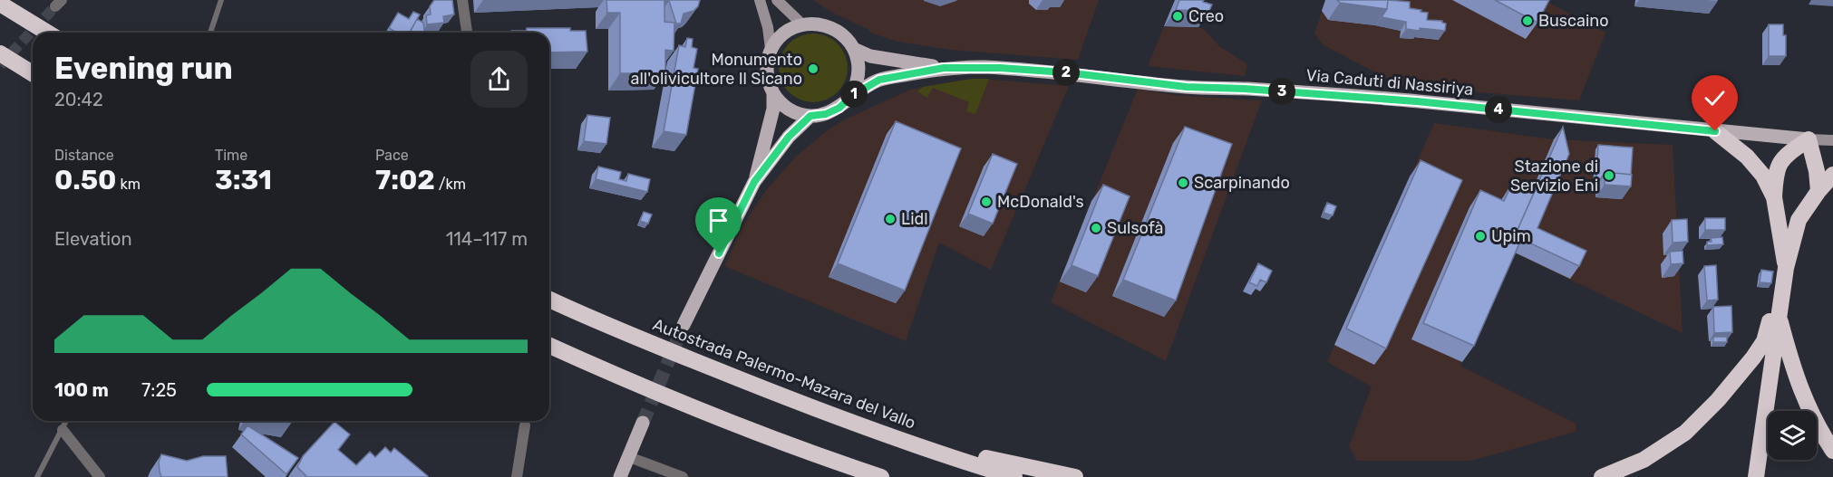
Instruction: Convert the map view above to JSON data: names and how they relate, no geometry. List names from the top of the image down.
{
  "streets": {
    "highway": ["Autostrada Palermo-Mazara del Vallo"],
    "main road": ["Via Caduti di Nassiriya"]
  },
  "places": [
    "Creo",
    "Buscaino",
    "Monumento all'olivicultore Il Sicano",
    "Stazione di Servizio Eni",
    "Scarpinando",
    "McDonald's",
    "Lidl",
    "Sulsofà",
    "Upim"
  ],
  "page": {
    "heading": ["Evening run", "20:42"],
    "pins": [
      "2",
      "3",
      "1",
      "4"
    ],
    "stats": [
      ["Distance", "0.50 km"],
      ["Time", "3:31"],
      ["Pace", "7:02 /km"]
    ],
    "chart": ["Elevation", "114–117 m"],
    "list": [
      {
        "name": "100 m",
        "note": "7:25"
      }
    ]
  }
}
